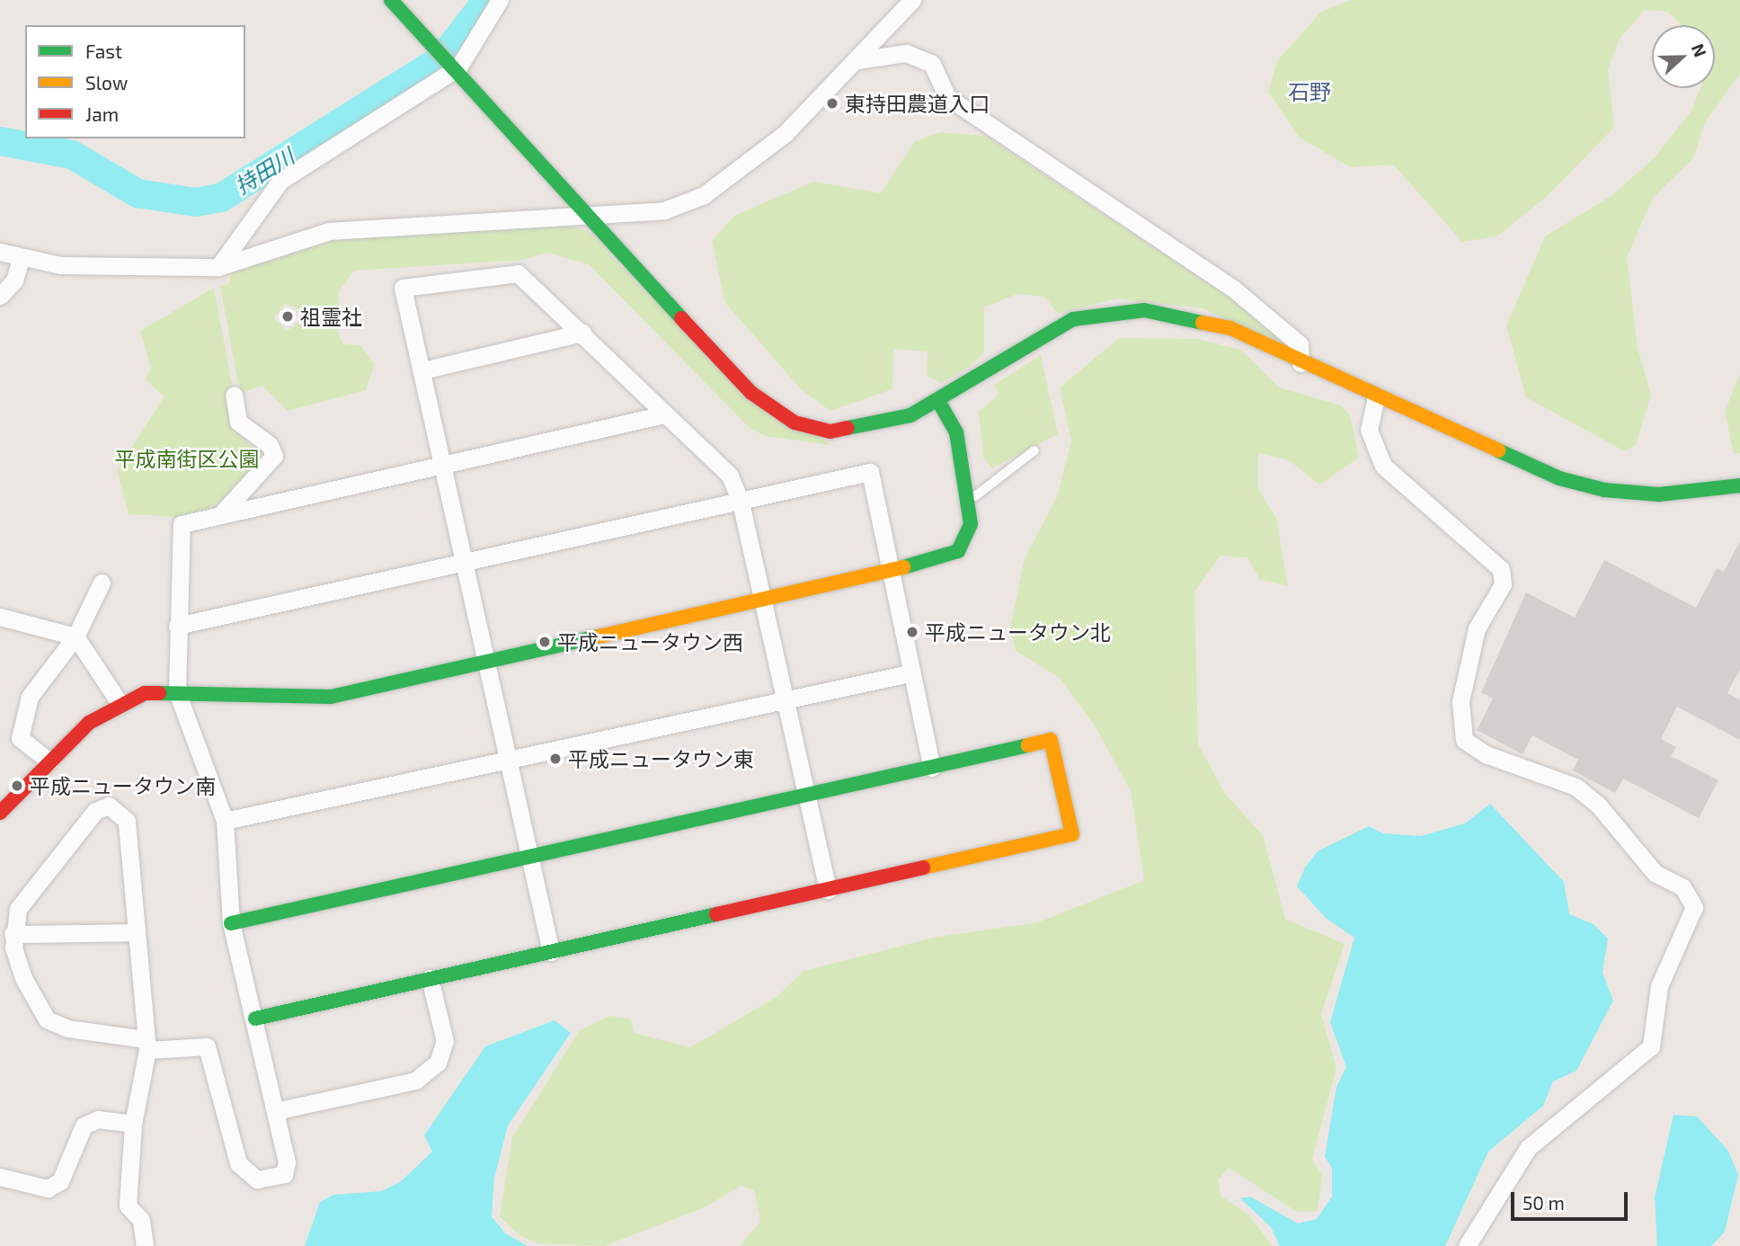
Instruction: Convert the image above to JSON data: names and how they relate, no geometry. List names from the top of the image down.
{
  "districts": ["石野"],
  "water": ["持田川"],
  "parks": ["平成南街区公園"],
  "places": [
    "東持田農道入口",
    "祖霊社",
    "平成ニュータウン北",
    "平成ニュータウン西",
    "平成ニュータウン東",
    "平成ニュータウン南"
  ],
  "legend": ["Fast", "Slow", "Jam"],
  "scale_bar": "50 m",
  "north": "right"
}
